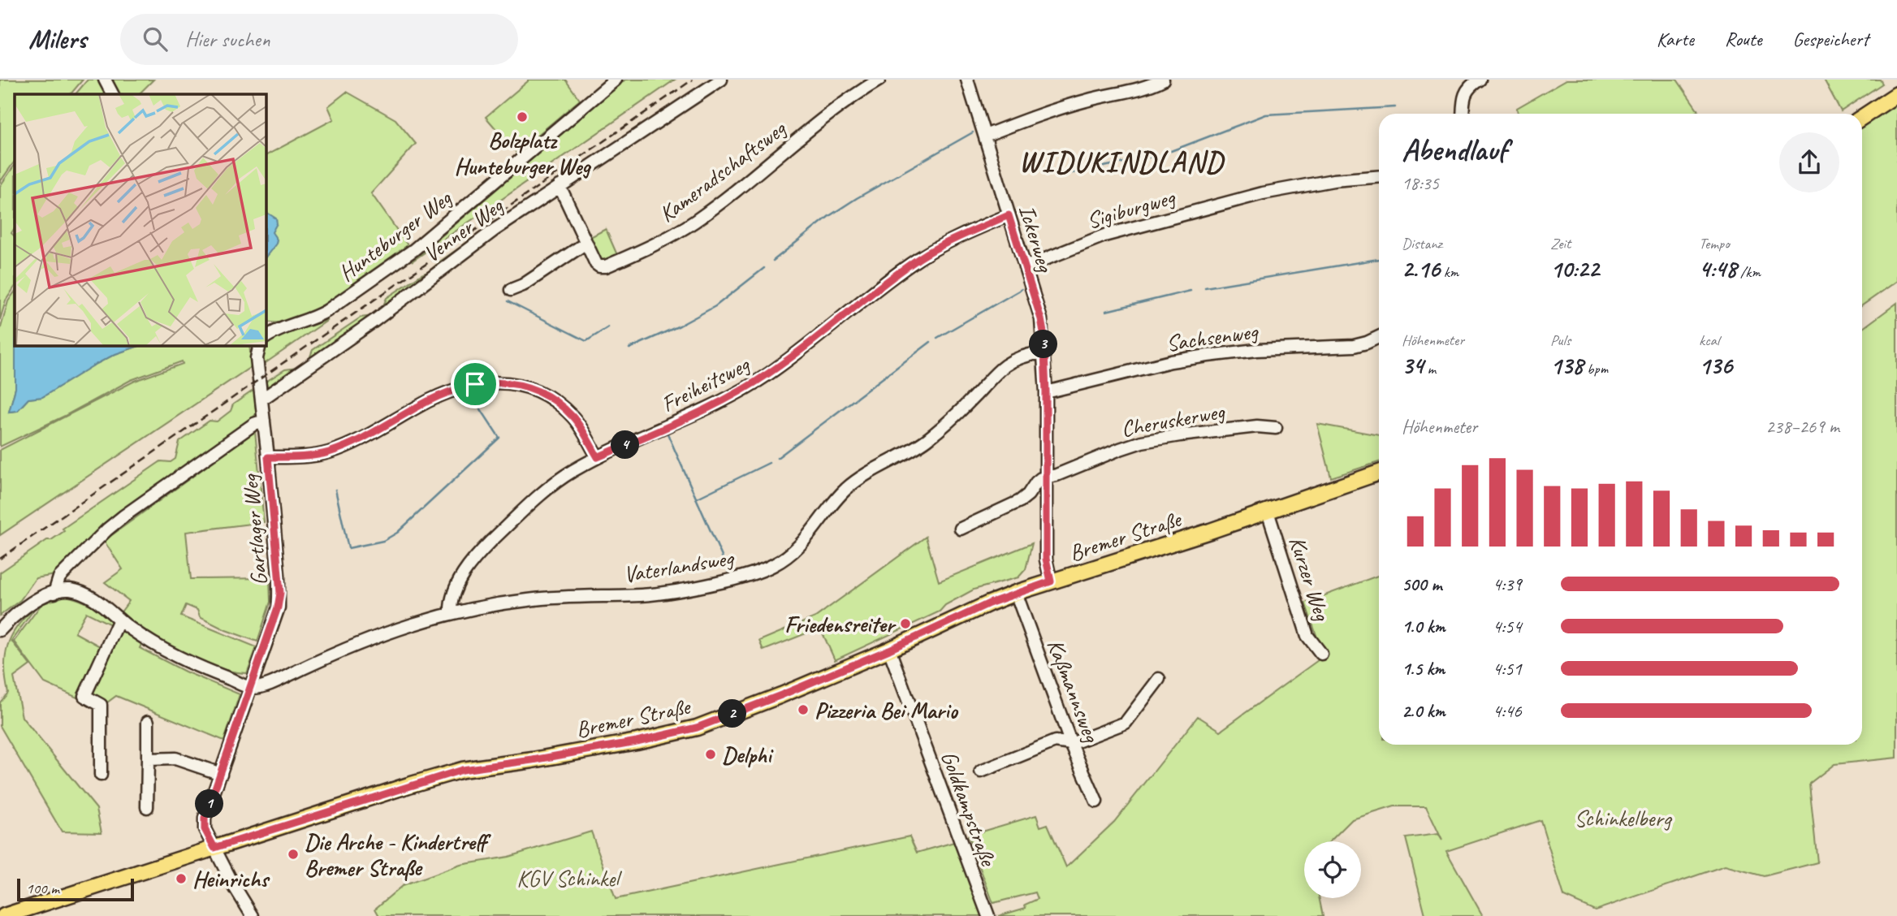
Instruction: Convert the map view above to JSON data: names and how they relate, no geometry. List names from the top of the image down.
{
  "streets": {
    "main road": ["Bremer Straße"],
    "street": [
      "Kameradschaftsweg",
      "Sigiburgweg",
      "Venner Weg",
      "Hunteburger Weg",
      "Ickerweg",
      "Sachsenweg",
      "Freiheitsweg",
      "Cheruskerweg",
      "Gartlager Weg",
      "Vaterlandsweg",
      "Kurzer Weg",
      "Kaßmannsweg",
      "Goldkampstraße"
    ]
  },
  "crossings": [
    ["Kameradschaftsweg", "Venner Weg"],
    ["Sigiburgweg", "Ickerweg"],
    ["Venner Weg", "Gartlager Weg"],
    ["Ickerweg", "Sachsenweg"],
    ["Ickerweg", "Freiheitsweg"],
    ["Ickerweg", "Cheruskerweg"],
    ["Ickerweg", "Bremer Straße"],
    ["Ickerweg", "Vaterlandsweg"],
    ["Freiheitsweg", "Vaterlandsweg"],
    ["Gartlager Weg", "Bremer Straße"],
    ["Gartlager Weg", "Vaterlandsweg"],
    ["Bremer Straße", "Kurzer Weg"],
    ["Bremer Straße", "Kaßmannsweg"],
    ["Bremer Straße", "Goldkampstraße"]
  ],
  "districts": ["WIDUKINDLAND"],
  "parks": ["Schinkelberg", "KGV Schinkel"],
  "places": [
    "Bolzplatz Hunteburger Weg",
    "Friedensreiter",
    "Pizzeria Bei Mario",
    "Delphi",
    "Die Arche - Kindertreff Bremer Straße",
    "Heinrichs"
  ],
  "scale_bar": "100 m",
  "page": {
    "header": "Milers",
    "search": "Hier suchen",
    "nav": ["Karte", "Route", "Gespeichert"],
    "heading": ["Abendlauf", "18:35"],
    "stats": [
      ["Distanz", "2.16 km"],
      ["Zeit", "10:22"],
      ["Tempo", "4:48 /km"],
      ["Höhenmeter", "34 m"],
      ["Puls", "138 bpm"],
      ["kcal", "136"]
    ],
    "pins": [
      "3",
      "4",
      "2",
      "1"
    ],
    "chart": ["Höhenmeter", "238–269 m"],
    "list": [
      {
        "name": "500 m",
        "note": "4:39"
      },
      {
        "name": "1.0 km",
        "note": "4:54"
      },
      {
        "name": "1.5 km",
        "note": "4:51"
      },
      {
        "name": "2.0 km",
        "note": "4:46"
      }
    ],
    "scale": "100 m"
  }
}
